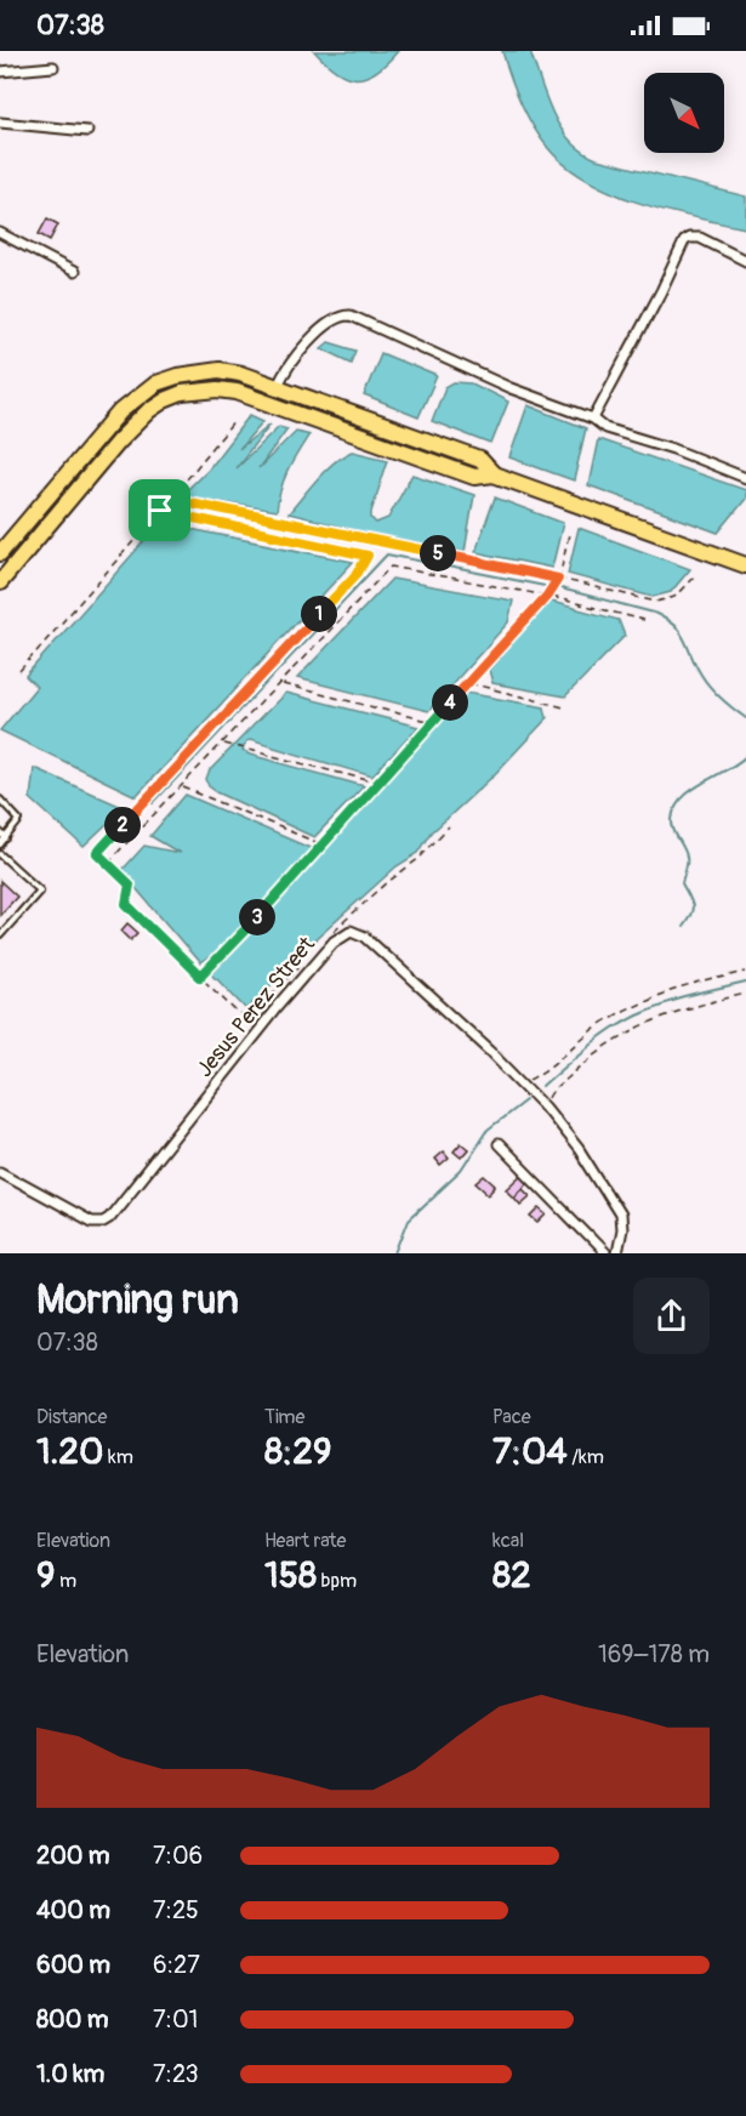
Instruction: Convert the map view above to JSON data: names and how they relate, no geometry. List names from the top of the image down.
{
  "streets": {
    "street": ["Jesus Perez Street"]
  },
  "north": "bottom right",
  "page": {
    "status": "07:38",
    "pins": [
      "5",
      "1",
      "4",
      "2",
      "3"
    ],
    "heading": ["Morning run", "07:38"],
    "stats": [
      ["Distance", "1.20 km"],
      ["Time", "8:29"],
      ["Pace", "7:04 /km"],
      ["Elevation", "9 m"],
      ["Heart rate", "158 bpm"],
      ["kcal", "82"]
    ],
    "chart": ["Elevation", "169–178 m"],
    "list": [
      {
        "name": "200 m",
        "note": "7:06"
      },
      {
        "name": "400 m",
        "note": "7:25"
      },
      {
        "name": "600 m",
        "note": "6:27"
      },
      {
        "name": "800 m",
        "note": "7:01"
      },
      {
        "name": "1.0 km",
        "note": "7:23"
      }
    ]
  }
}
